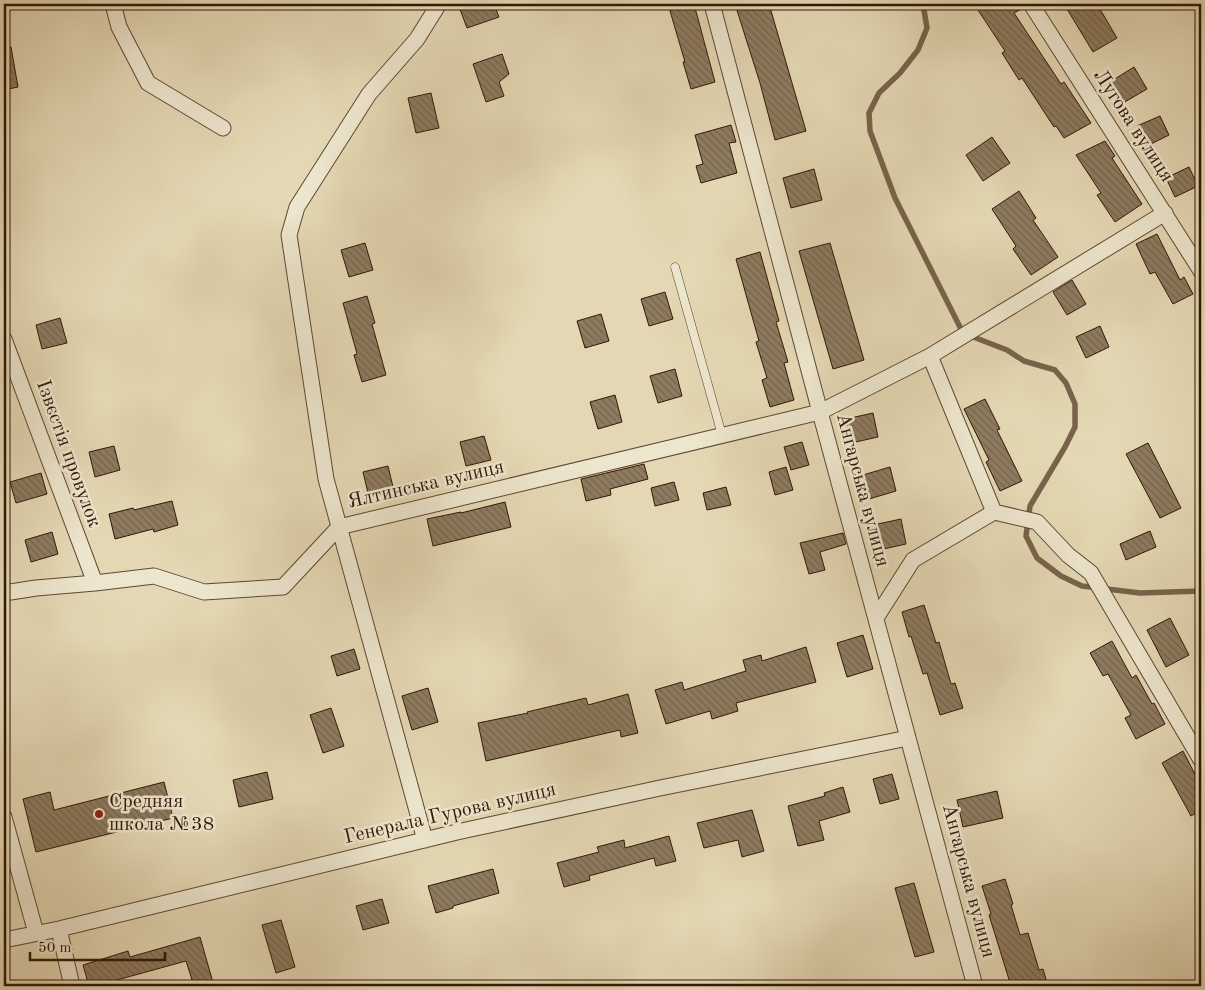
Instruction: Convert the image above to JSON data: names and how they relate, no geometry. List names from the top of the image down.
{
  "streets": {
    "street": [
      "Лугова вулиця",
      "Ізвєстія провулок",
      "Ялтинська вулиця",
      "Ангарська вулиця",
      "Генерала Гурова вулиця"
    ]
  },
  "crossings": [
    ["Лугова вулиця", "Ялтинська вулиця"],
    ["Ізвєстія провулок", "Ялтинська вулиця"],
    ["Ялтинська вулиця", "Ангарська вулиця"],
    ["Ангарська вулиця", "Генерала Гурова вулиця"]
  ],
  "places": ["Средняя школа №38"],
  "scale_bar": "50 m"
}
